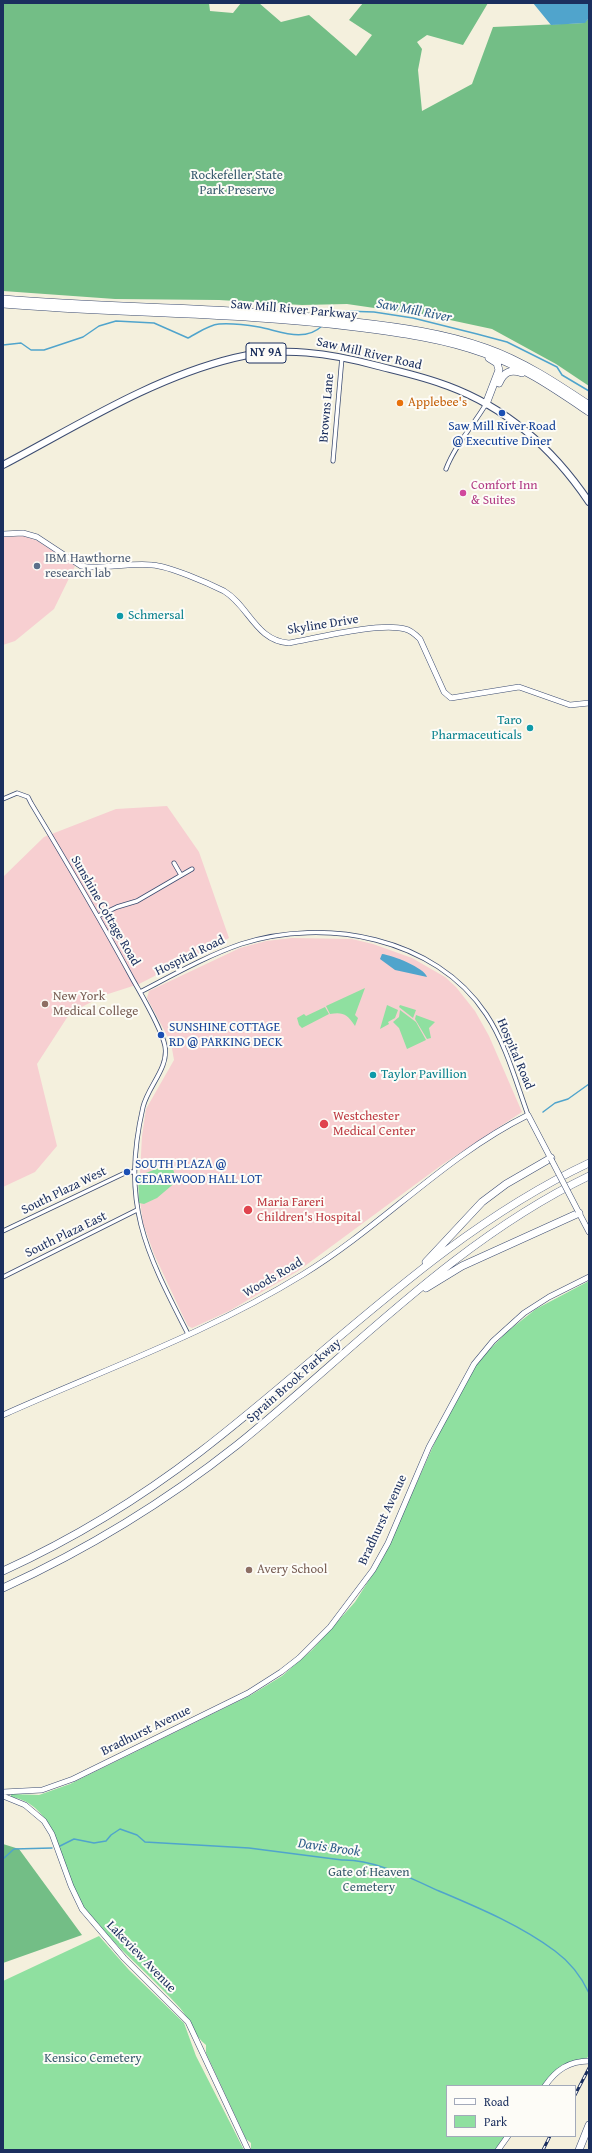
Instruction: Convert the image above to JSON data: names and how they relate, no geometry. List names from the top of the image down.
{
  "streets": {
    "highway": ["Saw Mill River Parkway", "Sprain Brook Parkway"],
    "main road": ["NY 9A", "Saw Mill River Road"],
    "street": [
      "Browns Lane",
      "Skyline Drive",
      "Sunshine Cottage Road",
      "Hospital Road",
      "South Plaza West",
      "South Plaza East",
      "Woods Road",
      "Bradhurst Avenue",
      "Lakeview Avenue"
    ]
  },
  "crossings": [
    ["Saw Mill River Road", "Browns Lane"],
    ["Sunshine Cottage Road", "Hospital Road"],
    ["Sunshine Cottage Road", "South Plaza West"],
    ["Sunshine Cottage Road", "South Plaza East"],
    ["Sunshine Cottage Road", "Woods Road"],
    ["Hospital Road", "Woods Road"]
  ],
  "water": ["Saw Mill River", "Davis Brook"],
  "parks": ["Rockefeller State Park Preserve", "Gate of Heaven Cemetery", "Kensico Cemetery"],
  "places": [
    "Applebee's",
    "Saw Mill River Road @ Executive Diner",
    "Comfort Inn & Suites",
    "IBM Hawthorne research lab",
    "Schmersal",
    "Taro Pharmaceuticals",
    "New York Medical College",
    "SUNSHINE COTTAGE RD @ PARKING DECK",
    "Taylor Pavillion",
    "Westchester Medical Center",
    "SOUTH PLAZA @ CEDARWOOD HALL LOT",
    "Maria Fareri Children's Hospital",
    "Avery School"
  ],
  "legend": ["Road", "Park"]
}
